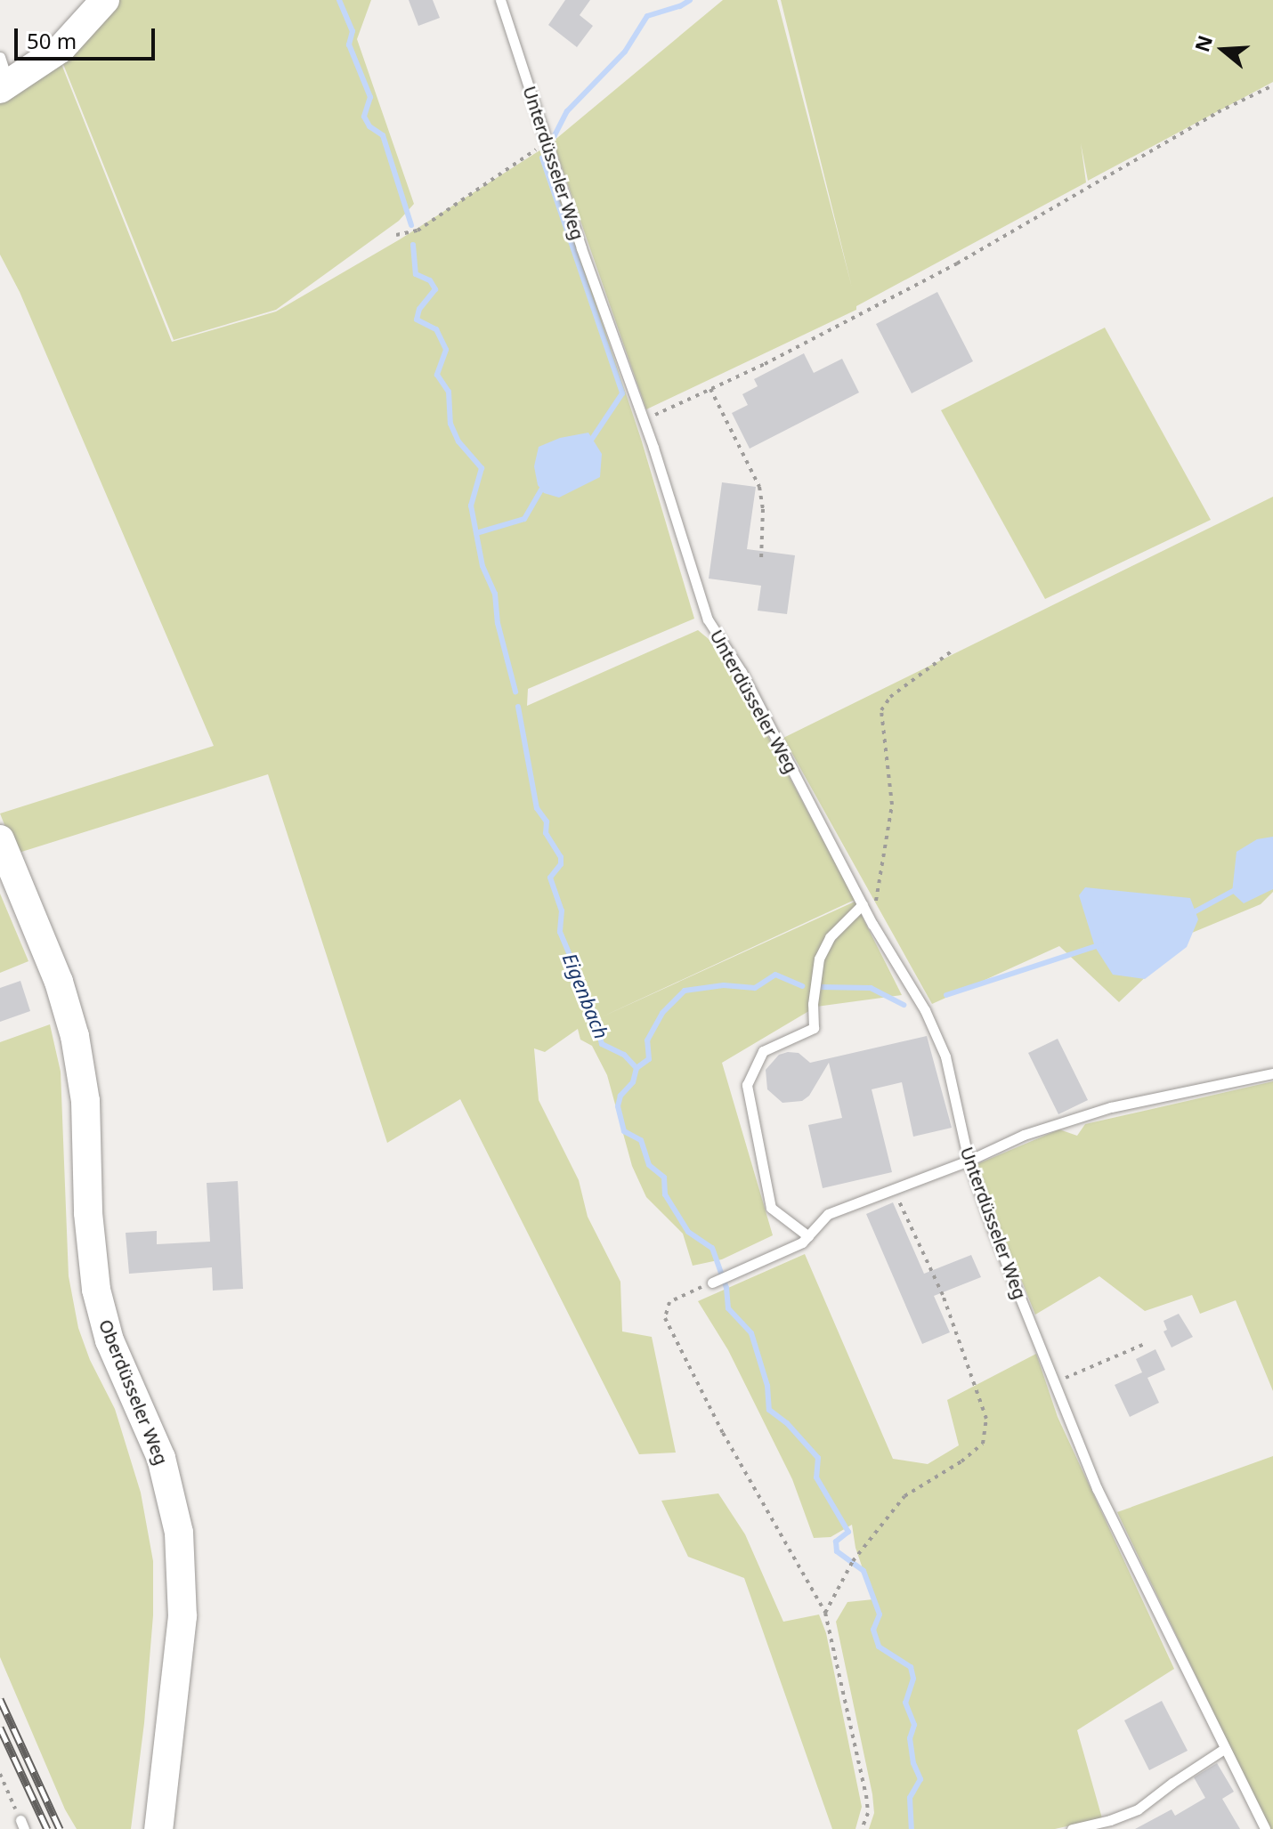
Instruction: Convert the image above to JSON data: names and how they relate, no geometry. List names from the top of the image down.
{
  "streets": {
    "street": ["Oberdüsseler Weg"],
    "lane": ["Unterdüsseler Weg"]
  },
  "water": ["Eigenbach"],
  "scale_bar": "50 m",
  "north": "left"
}
